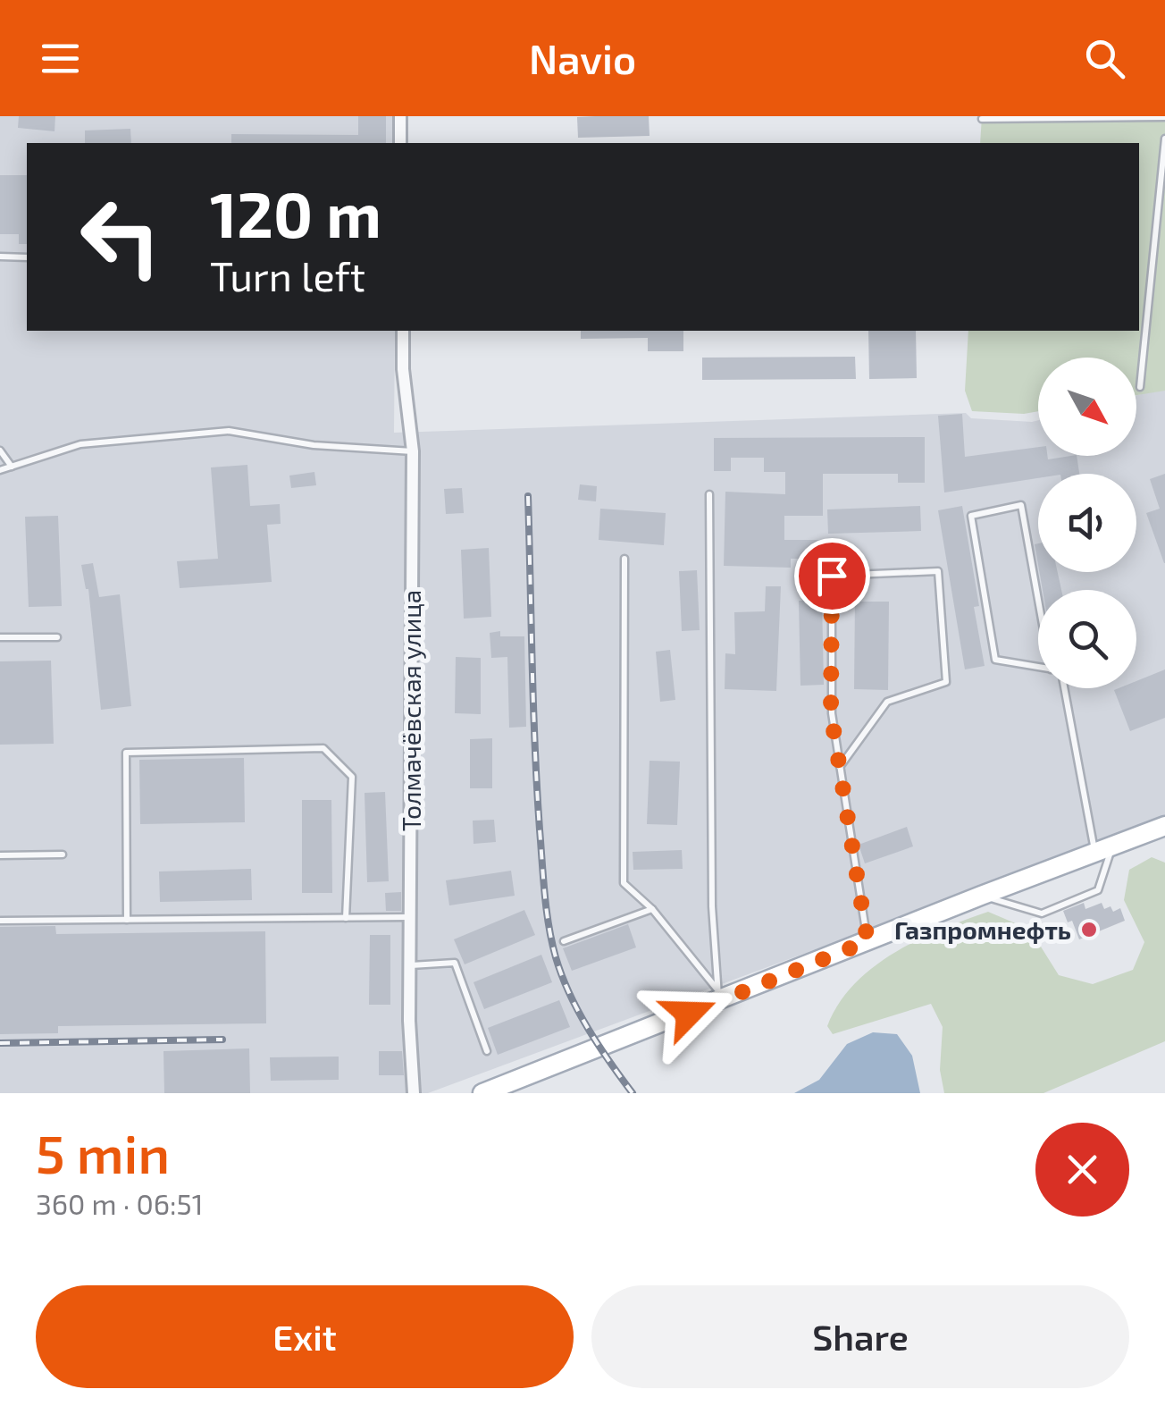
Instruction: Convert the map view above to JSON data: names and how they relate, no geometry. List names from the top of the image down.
{
  "streets": {
    "street": ["Толмачёвская улица"]
  },
  "places": ["Газпромнефть"],
  "north": "bottom right",
  "page": {
    "header": "Navio",
    "turn": ["120 m", "Turn left"],
    "heading": ["5 min", "360 m · 06:51"],
    "buttons": ["Exit", "Share"]
  }
}
